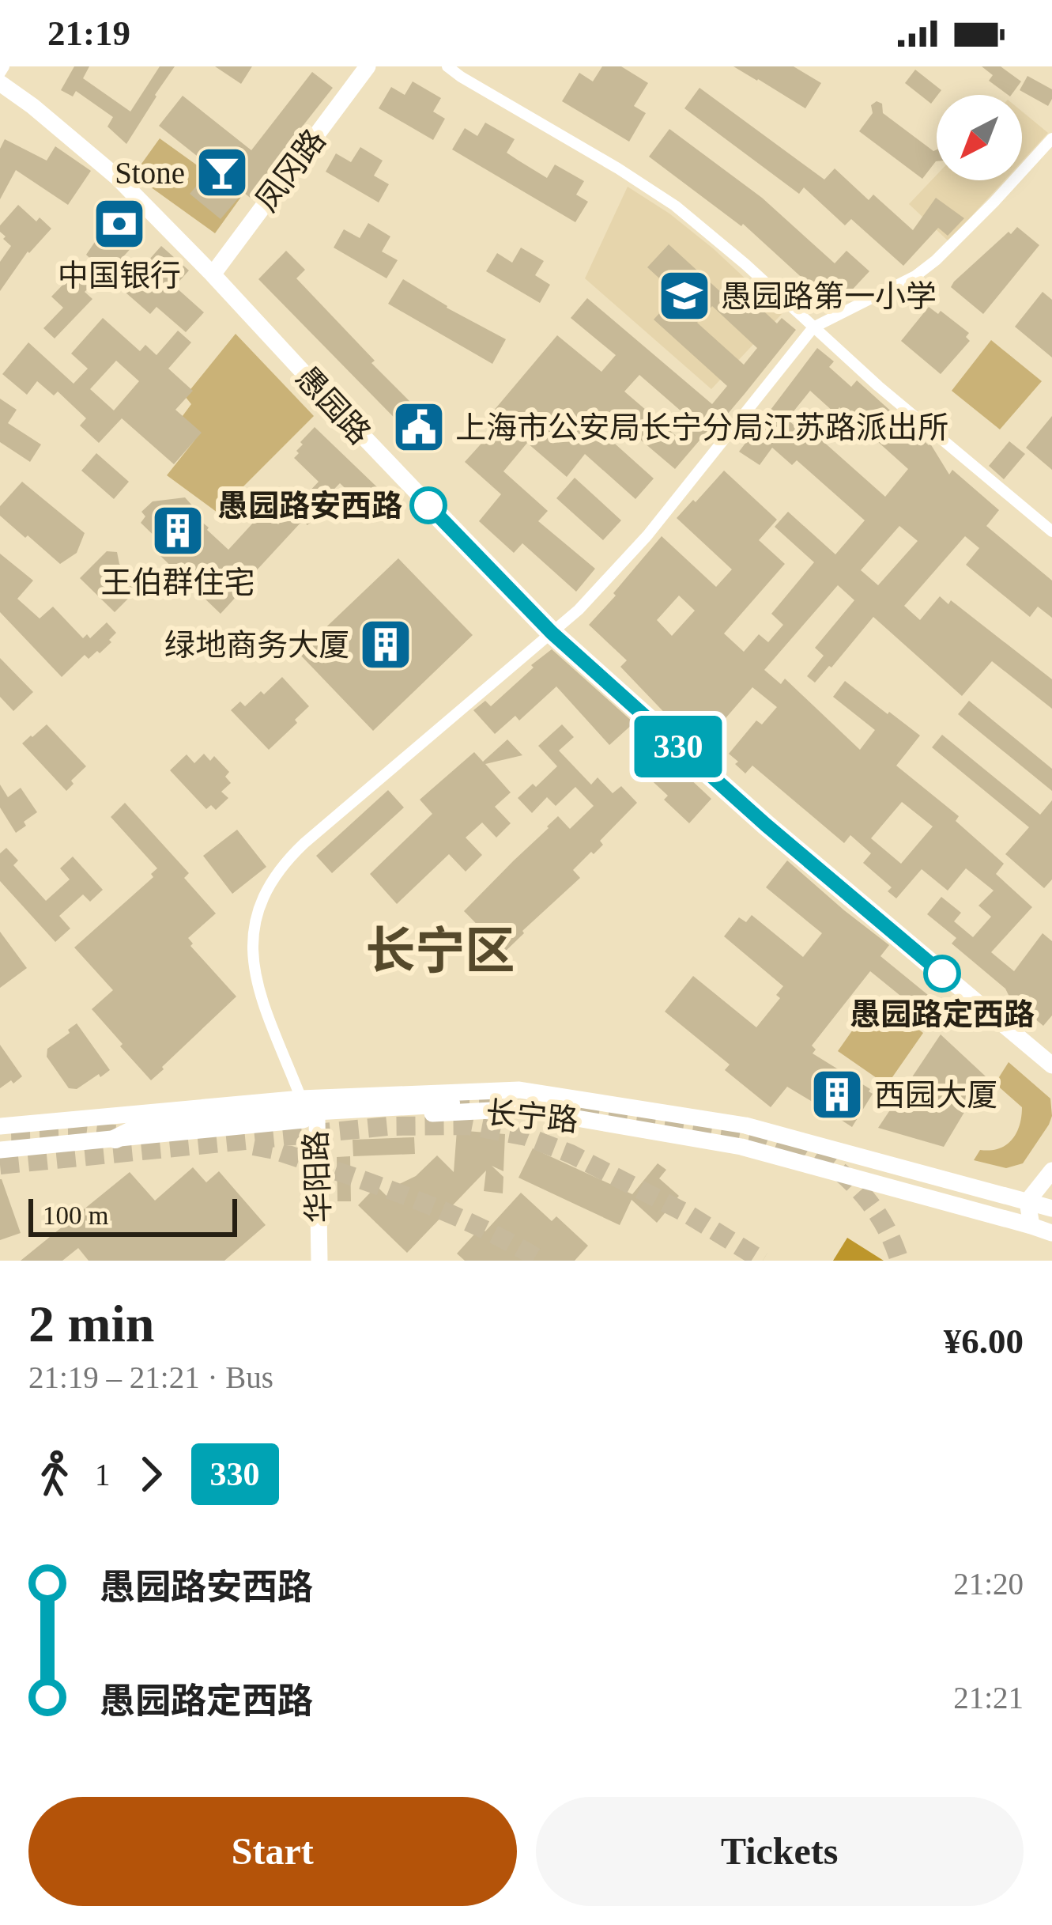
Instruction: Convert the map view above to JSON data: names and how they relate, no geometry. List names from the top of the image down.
{
  "streets": {
    "main road": [
      "凤冈路",
      "愚园路",
      "长宁路",
      "华阳路"
    ]
  },
  "crossings": [
    ["凤冈路", "愚园路"],
    ["长宁路", "华阳路"]
  ],
  "districts": ["长宁区"],
  "places": {
    "bar": ["Stone"],
    "bank": ["中国银行"],
    "school or university": ["愚园路第一小学"],
    "public building": ["上海市公安局长宁分局江苏路派出所"],
    "other": ["愚园路安西路", "愚园路定西路"],
    "building": ["王伯群住宅", "绿地商务大厦", "西园大厦"]
  },
  "lines": ["bus line 330"],
  "scale_bar": "100 m",
  "north": "bottom left",
  "page": {
    "status": "21:19",
    "on_map": "330",
    "scale": "100 m",
    "heading": ["2 min", "21:19 – 21:21 · Bus", "¥6.00"],
    "legs": ["1", "330"],
    "list": [
      {
        "name": "愚园路安西路",
        "value": "21:20"
      },
      {
        "name": "愚园路定西路",
        "value": "21:21"
      }
    ],
    "buttons": ["Start", "Tickets"]
  }
}
